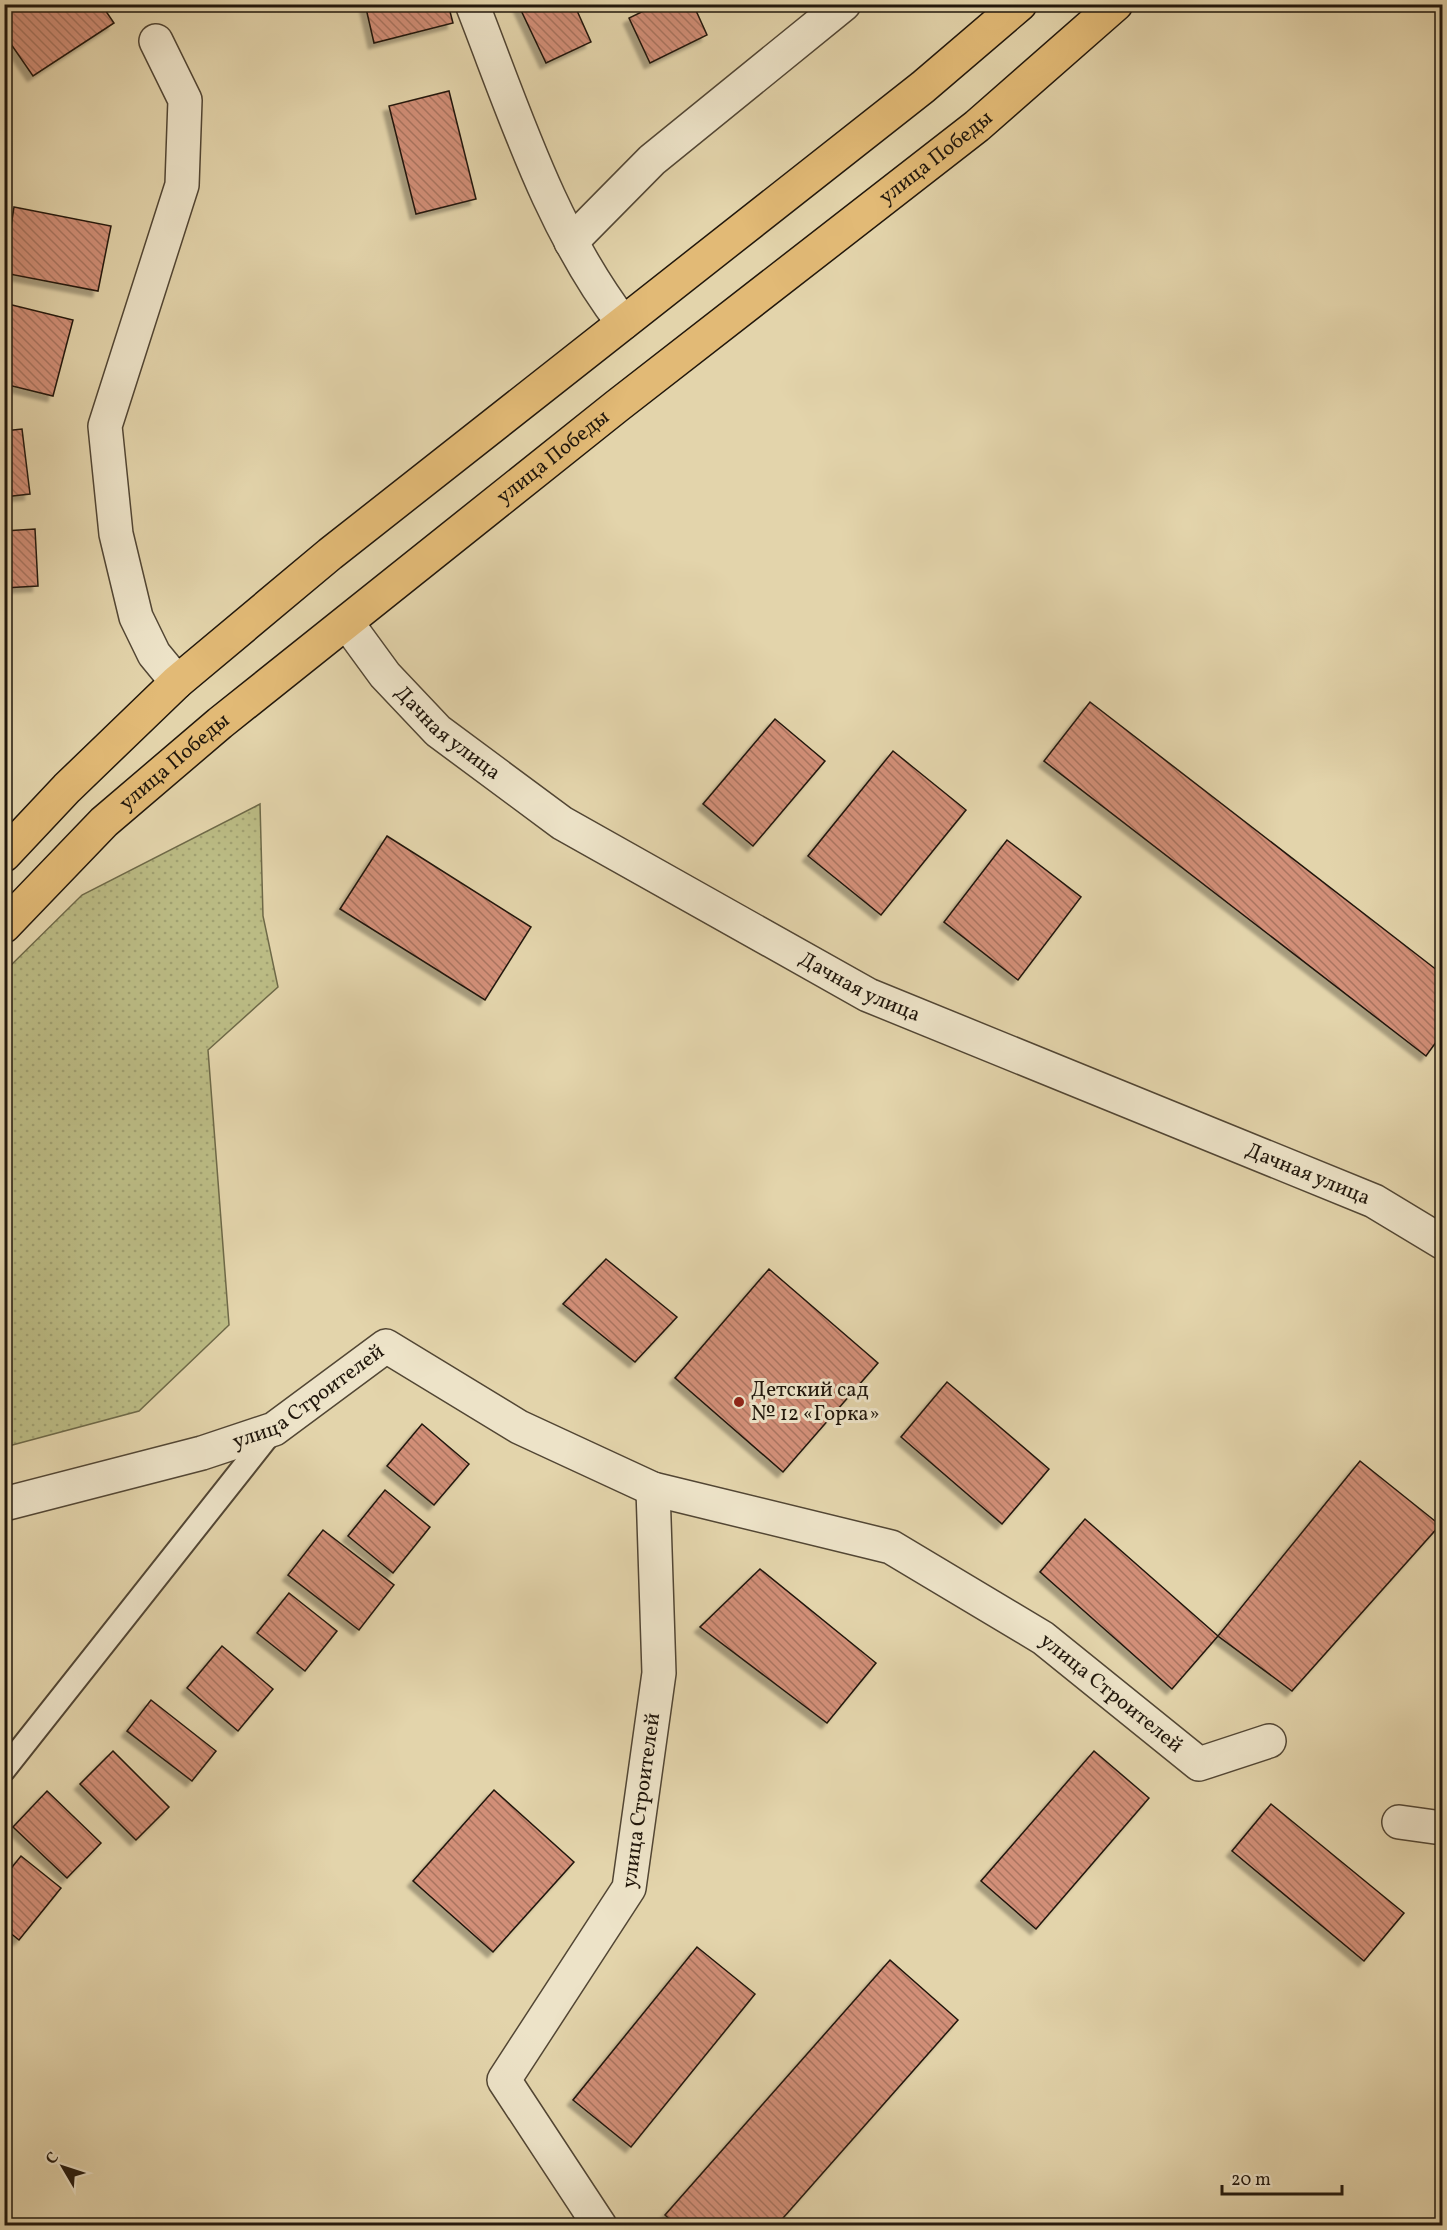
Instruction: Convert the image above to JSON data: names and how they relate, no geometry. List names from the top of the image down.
{
  "streets": {
    "highway": ["улица Победы"],
    "street": ["Дачная улица", "улица Строителей"]
  },
  "crossings": [
    ["улица Победы", "Дачная улица"]
  ],
  "places": ["Детский сад № 12 «Горка»"],
  "scale_bar": "20 m",
  "north": "top left"
}
